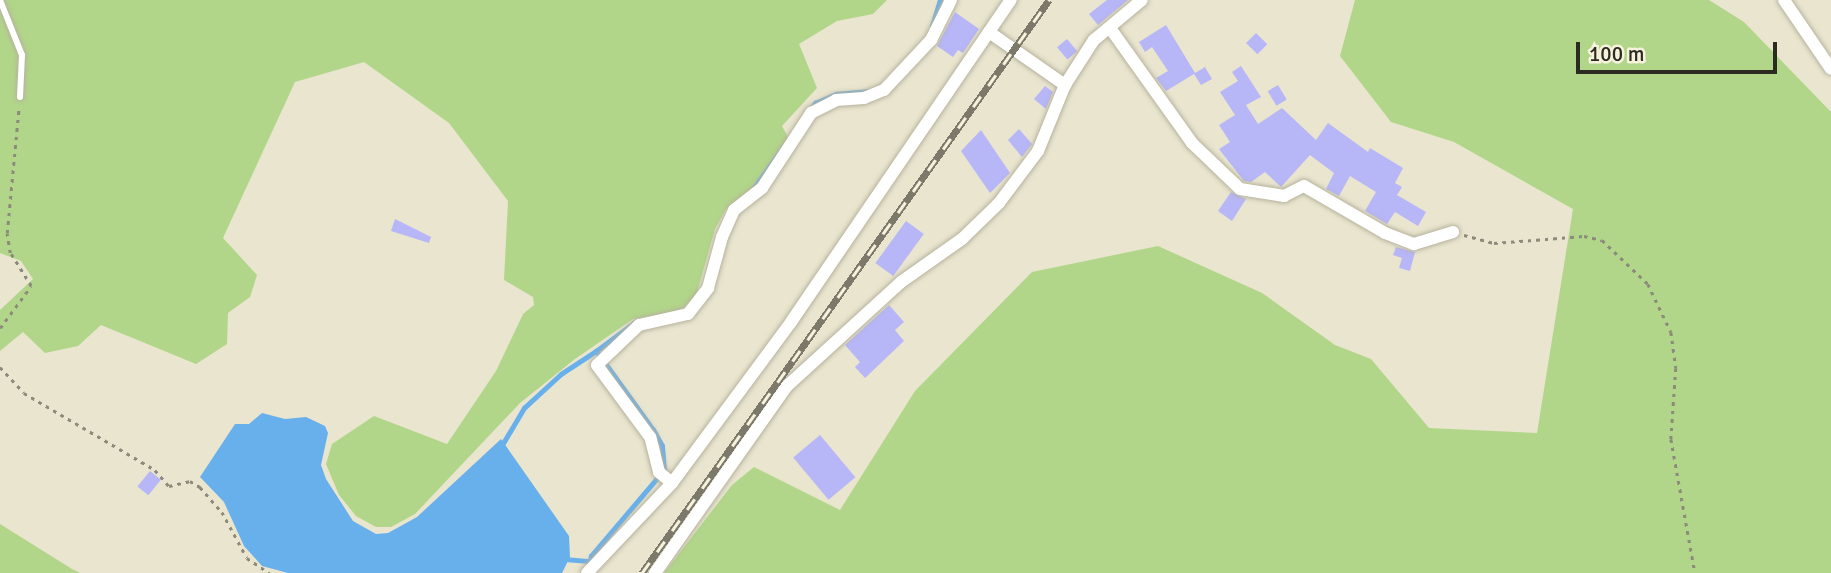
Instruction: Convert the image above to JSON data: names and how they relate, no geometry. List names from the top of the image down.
{
  "scale_bar": "100 m"
}
